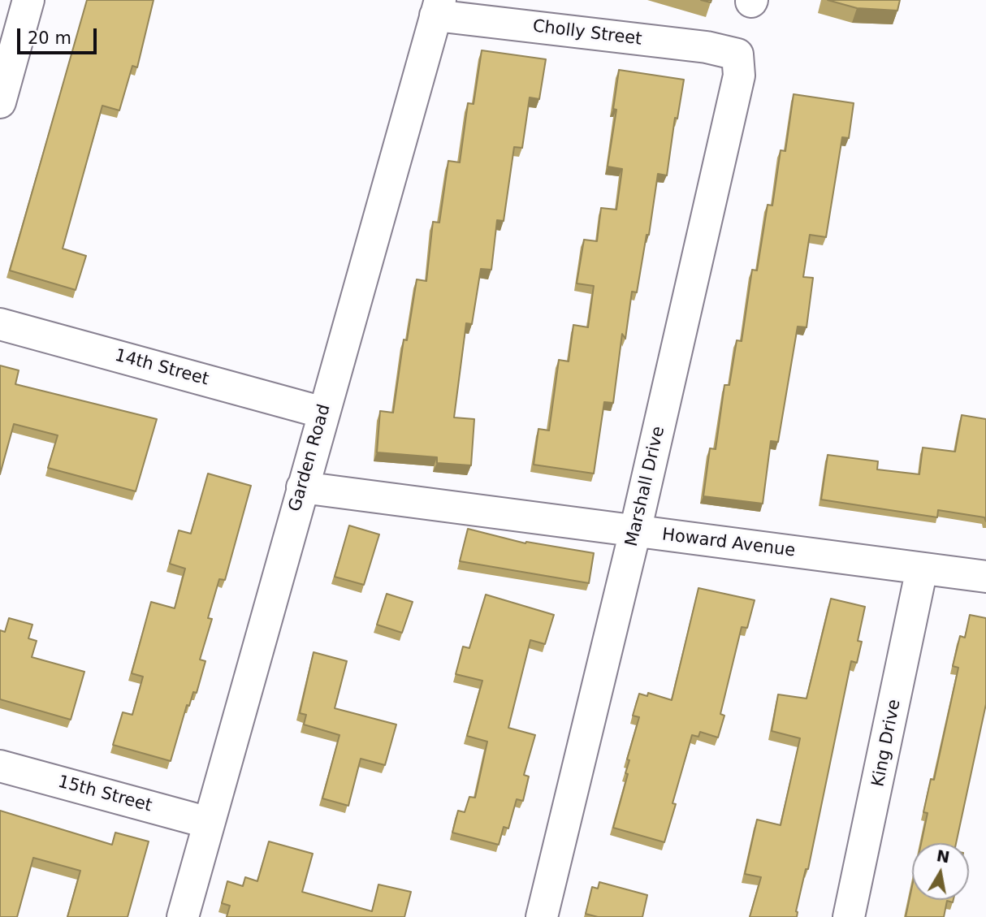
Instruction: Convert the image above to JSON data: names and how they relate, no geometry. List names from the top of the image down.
{
  "streets": {
    "street": [
      "Cholly Street",
      "14th Street",
      "Garden Road",
      "Marshall Drive",
      "Howard Avenue",
      "King Drive",
      "15th Street"
    ]
  },
  "crossings": [
    ["Cholly Street", "Garden Road"],
    ["Cholly Street", "Marshall Drive"],
    ["14th Street", "Garden Road"],
    ["Garden Road", "Howard Avenue"],
    ["Garden Road", "15th Street"],
    ["Marshall Drive", "Howard Avenue"],
    ["Howard Avenue", "King Drive"]
  ],
  "scale_bar": "20 m",
  "north": "top"
}
